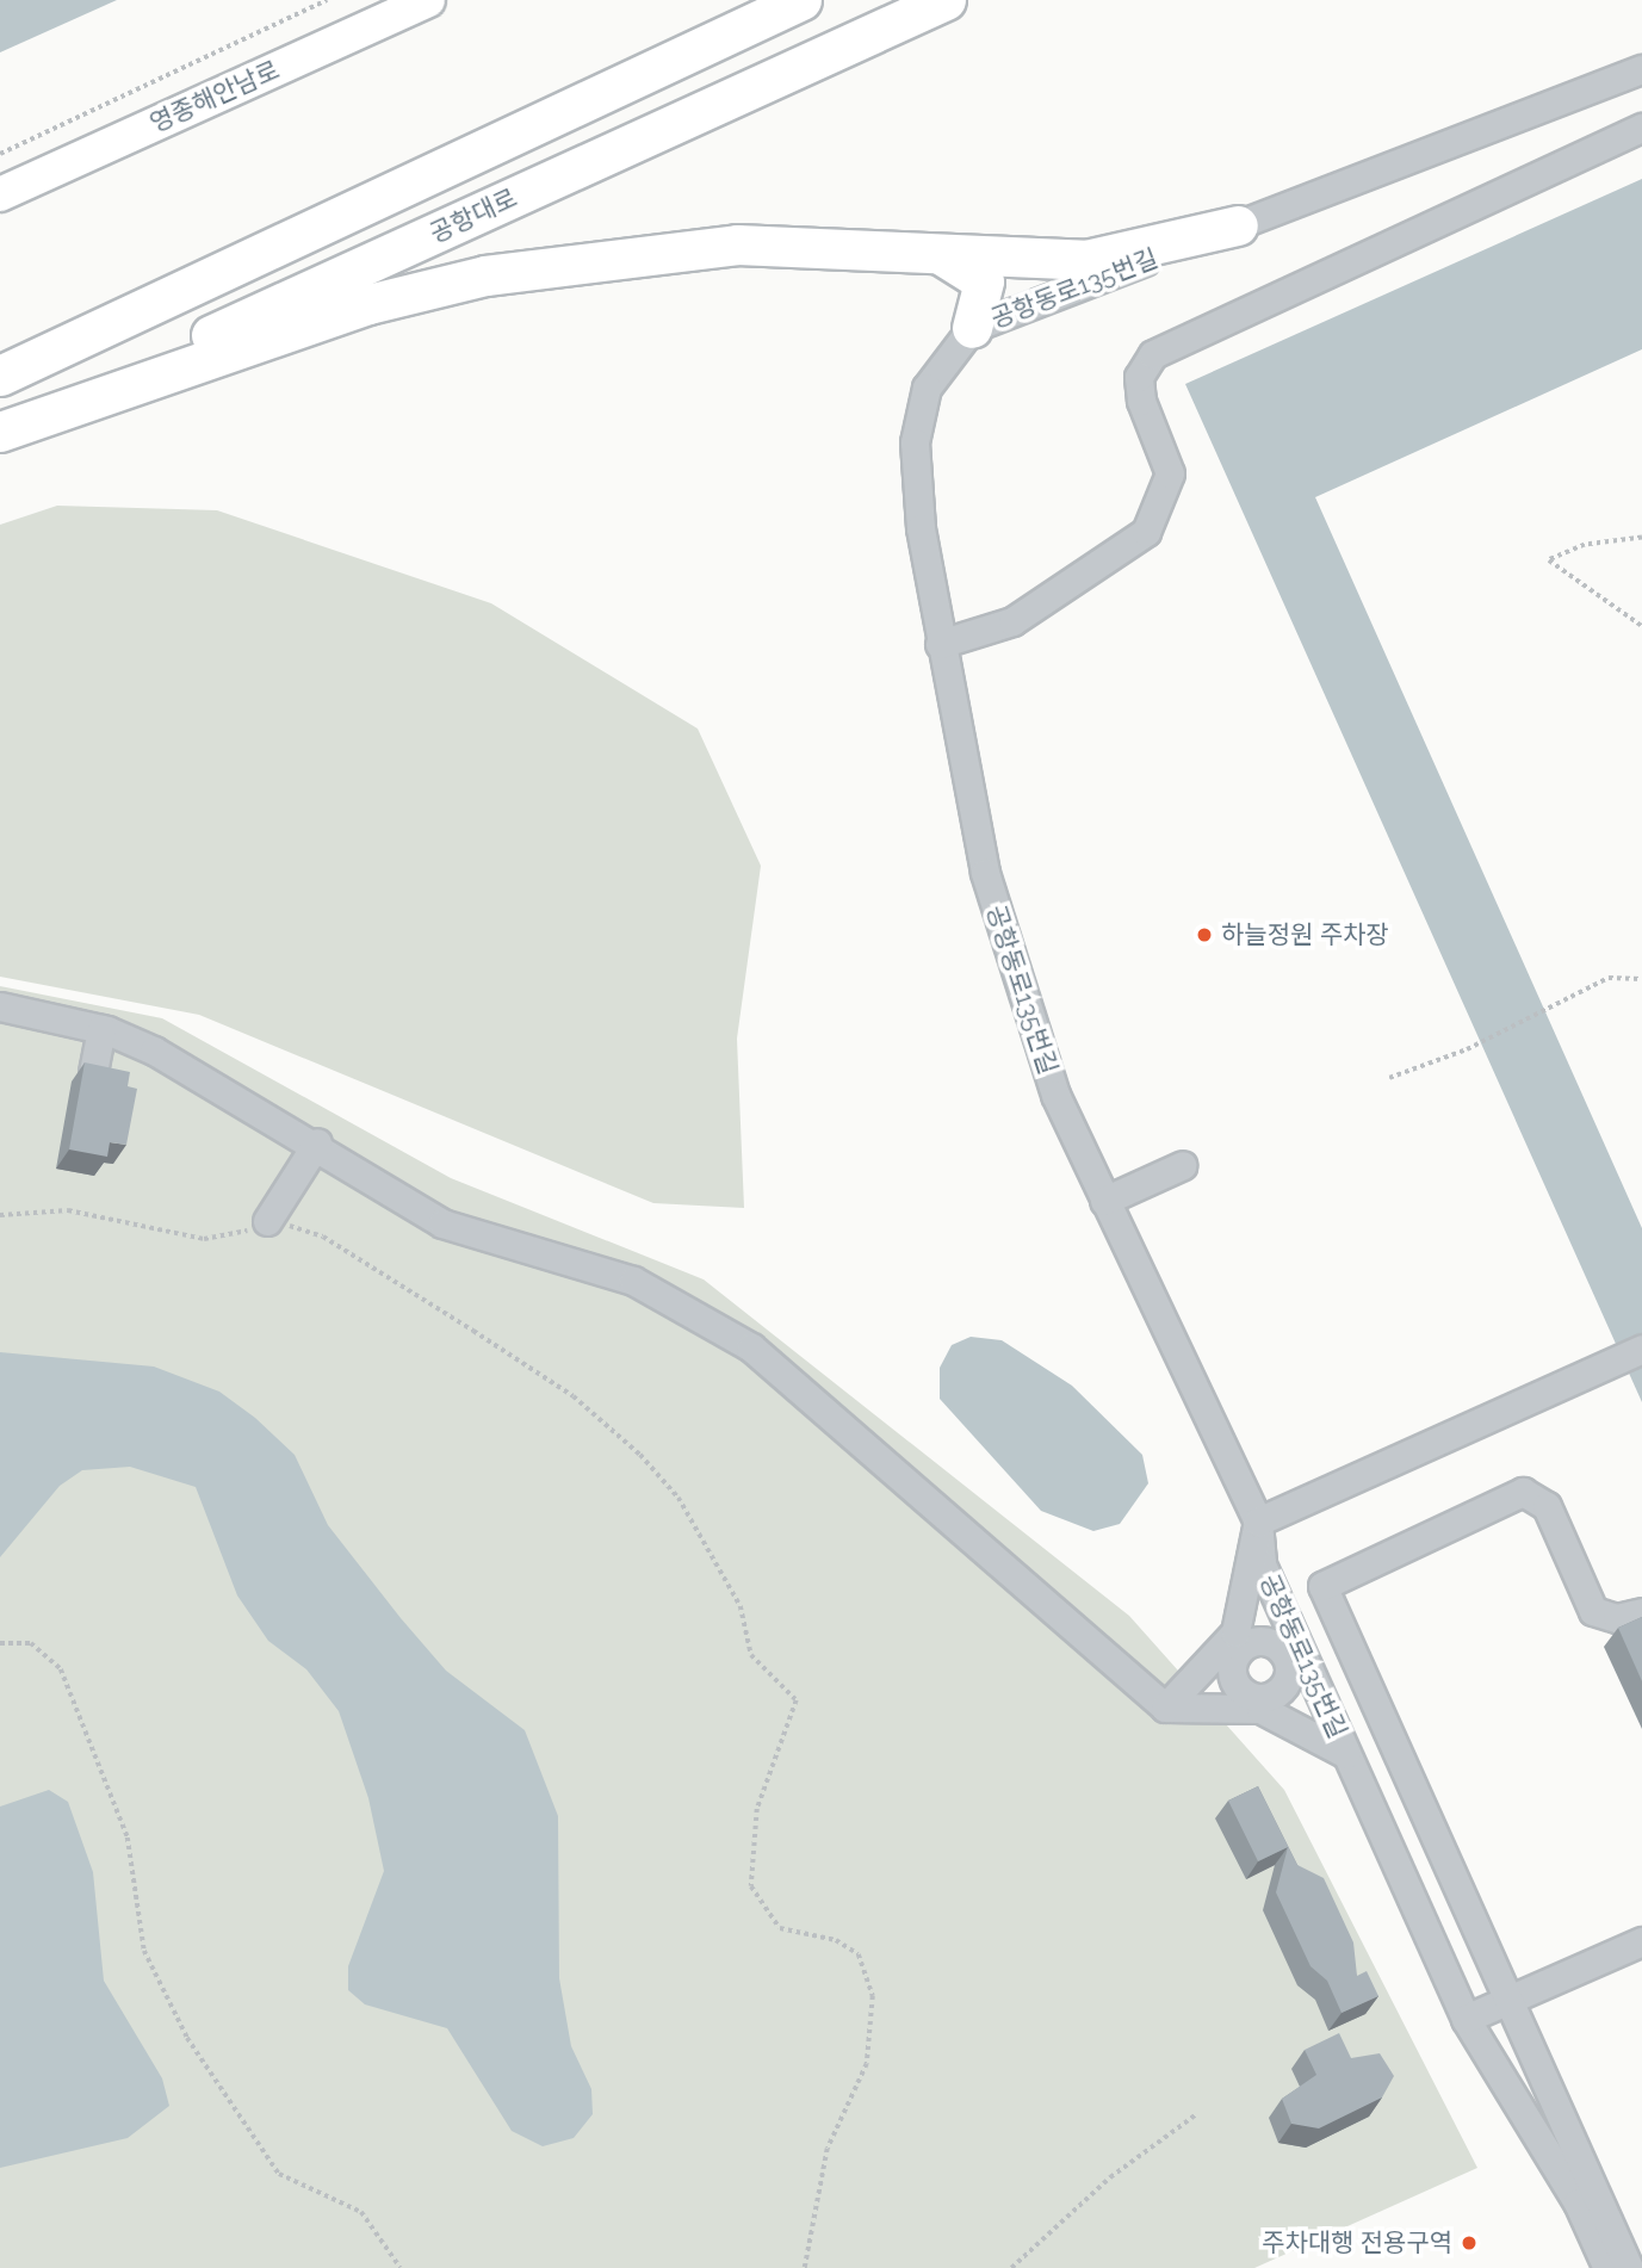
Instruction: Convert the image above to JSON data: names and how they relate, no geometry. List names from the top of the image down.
{
  "streets": {
    "highway": ["공항대로"],
    "main road": ["영종해안남로"],
    "street": ["공항동로135번길"]
  },
  "places": ["하늘정원 주차장", "주차대행 전용구역"]
}
